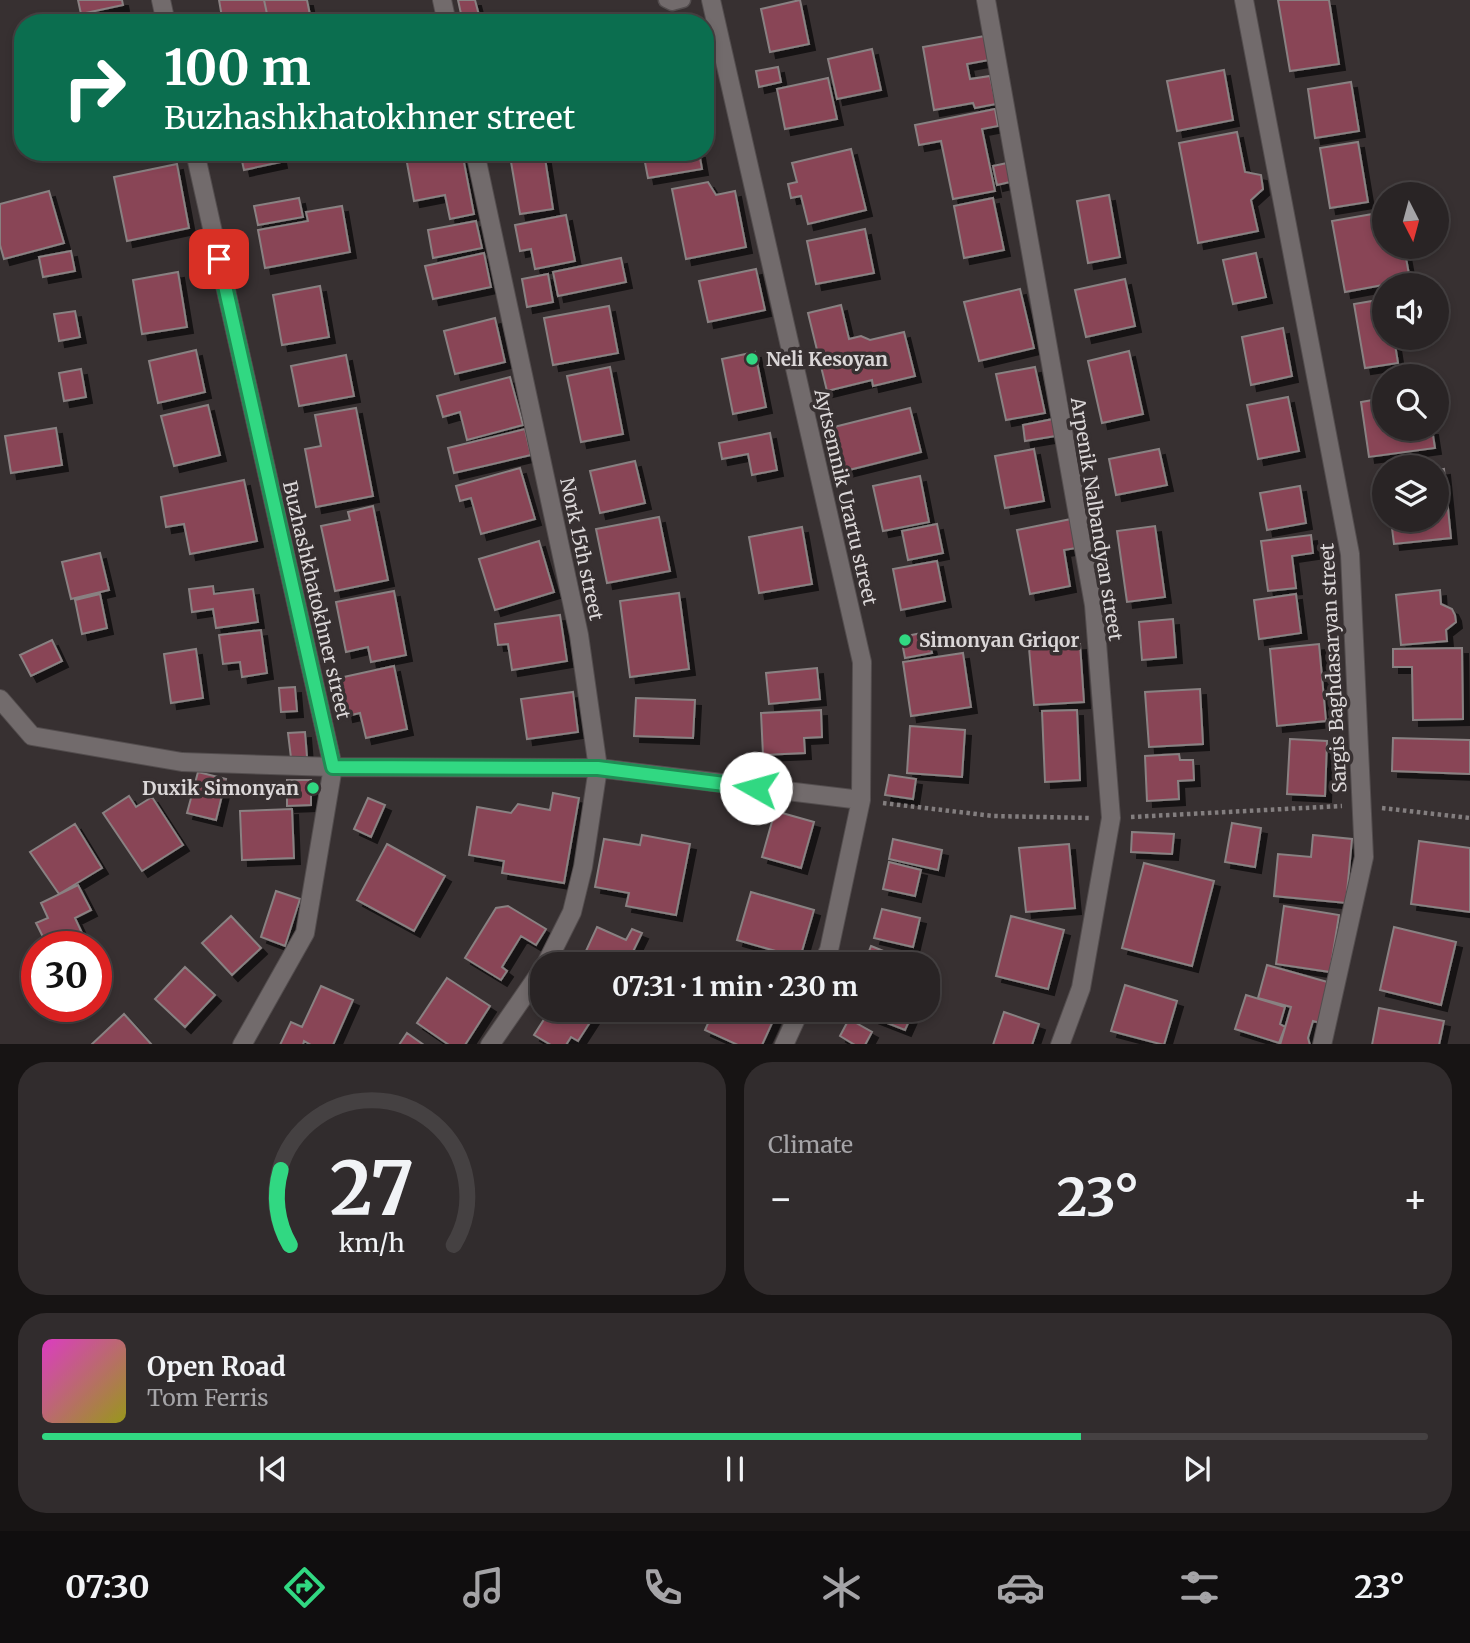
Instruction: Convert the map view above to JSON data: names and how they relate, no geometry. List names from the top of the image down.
{
  "streets": {
    "street": [
      "Aytsemnik Urartu street",
      "Arpenik Nalbandyan street",
      "Nork 15th street",
      "Buzhashkhatokhner street",
      "Sargis Baghdasaryan street"
    ]
  },
  "places": ["Neli Kesoyan", "Simonyan Griqor", "Duxik Simonyan"],
  "north": "bottom",
  "page": {
    "turn": ["100 m", "Buzhashkhatokhner street"],
    "limit": "30",
    "trip": "07:31 · 1 min · 230 m",
    "tile": "Climate",
    "heat": ["−", "23°", "+"],
    "song": ["Open Road", "Tom Ferris"],
    "tabs": ["07:30", "23°"],
    "gauge": ["27", "km/h"]
  }
}
